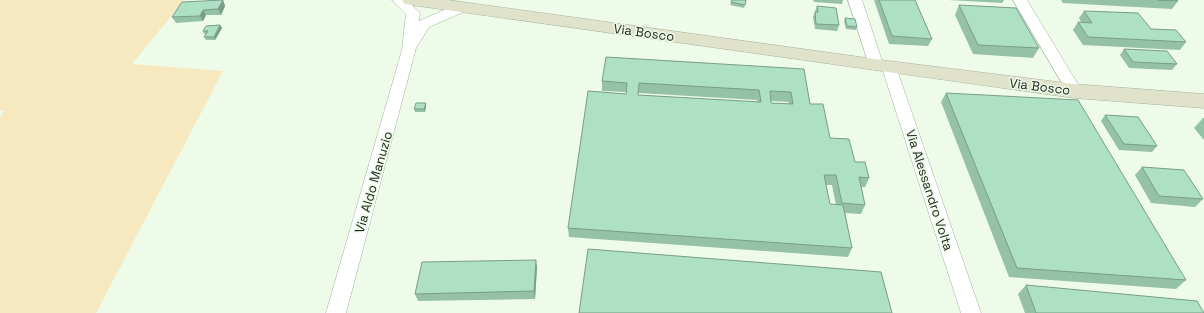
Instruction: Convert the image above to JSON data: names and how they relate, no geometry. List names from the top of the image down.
{
  "streets": {
    "street": ["Via Bosco", "Via Aldo Manuzio", "Via Alessandro Volta"]
  },
  "crossings": [
    ["Via Bosco", "Via Aldo Manuzio"],
    ["Via Bosco", "Via Alessandro Volta"]
  ]
}
